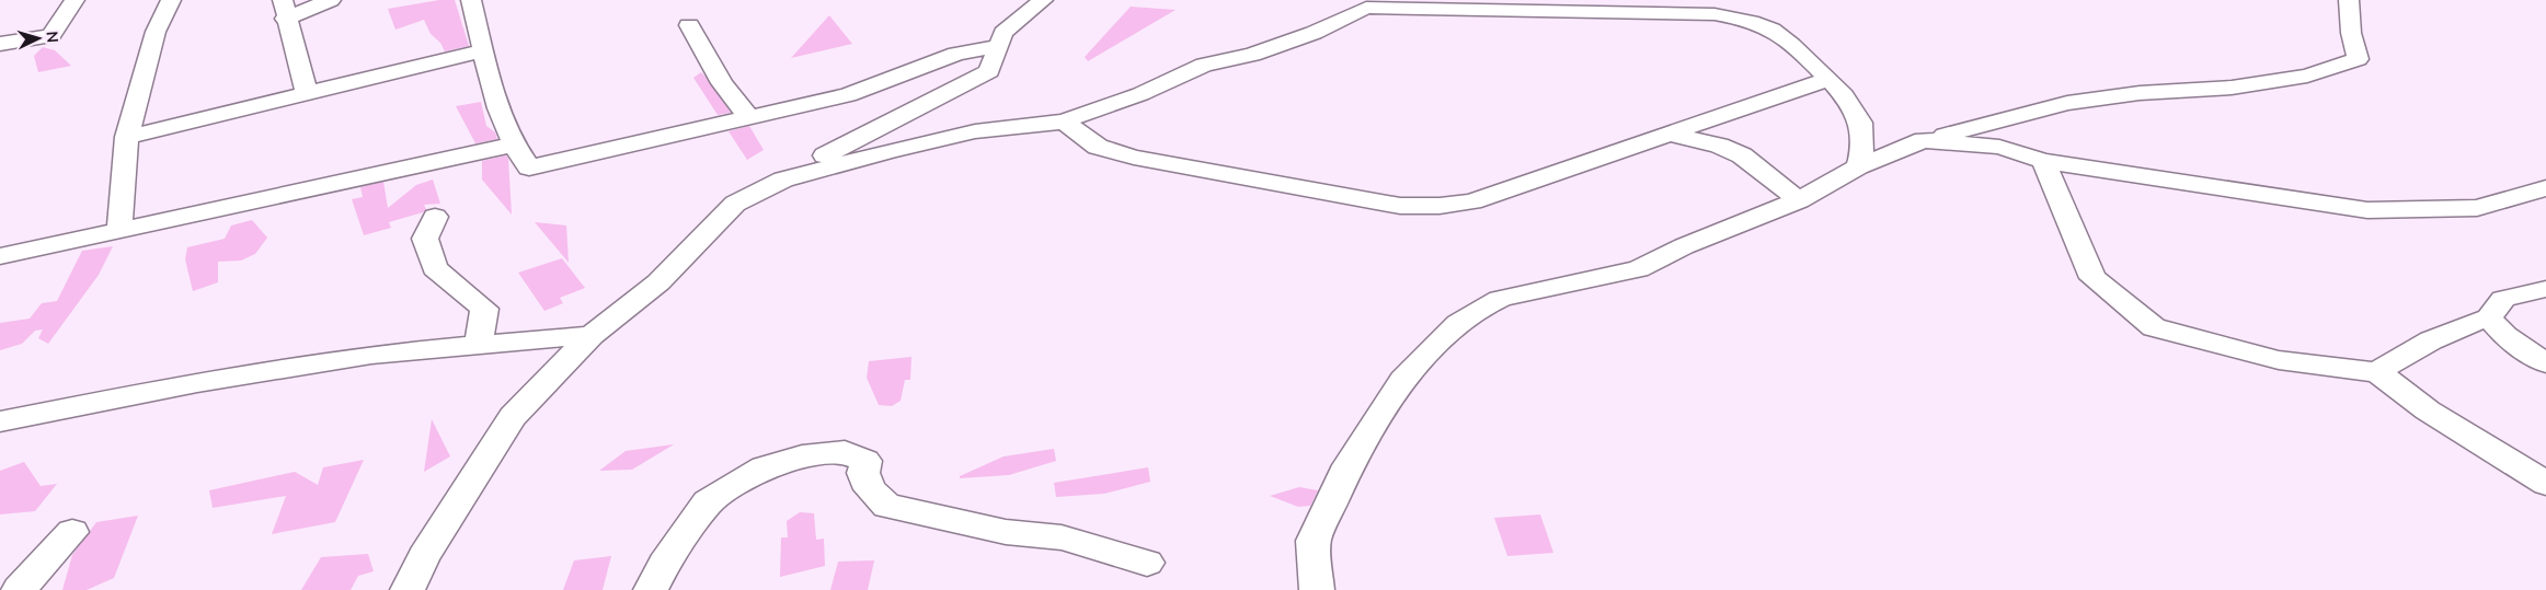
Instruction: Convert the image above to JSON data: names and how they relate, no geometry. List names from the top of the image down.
{
  "north": "right"
}
